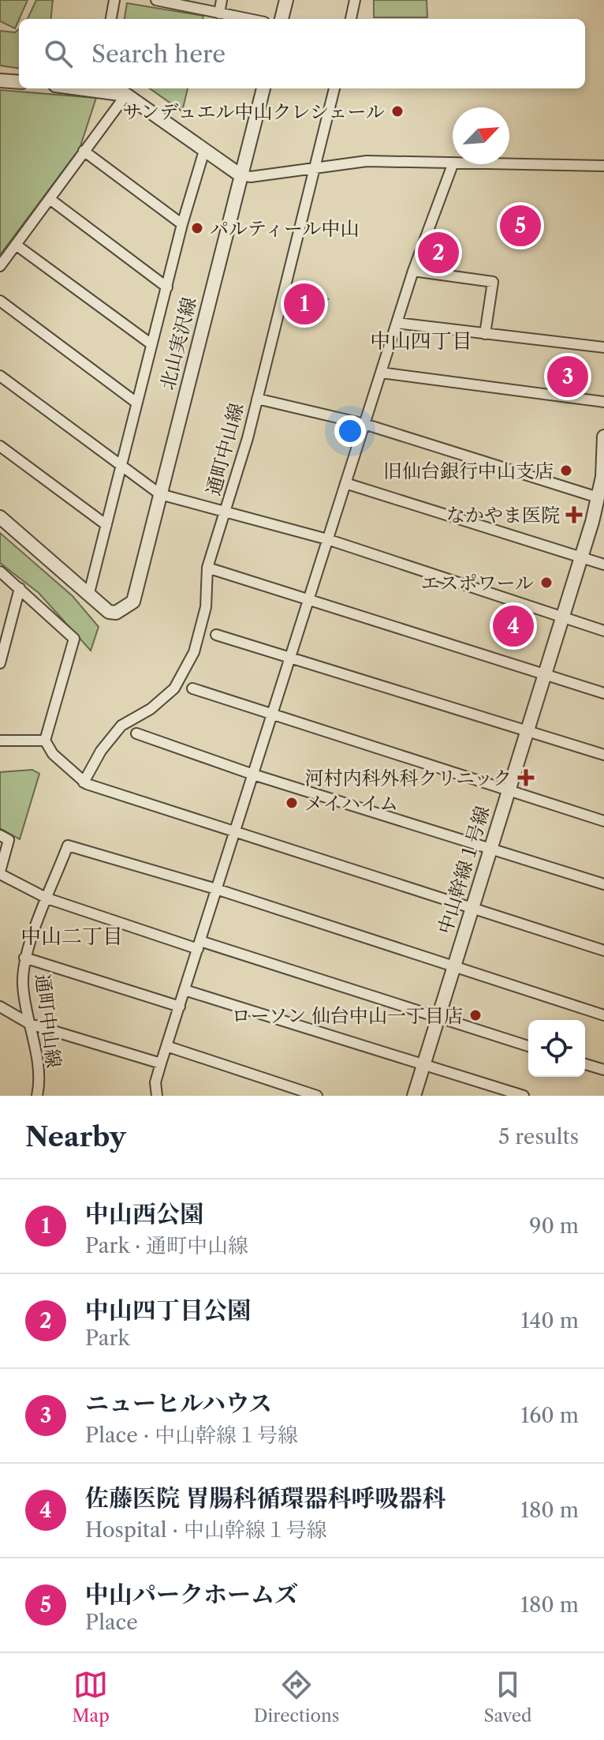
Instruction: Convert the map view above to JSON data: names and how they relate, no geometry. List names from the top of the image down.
{
  "streets": {
    "street": ["北山実沢線", "通町中山線", "中山幹線１号線"]
  },
  "districts": ["中山四丁目", "中山二丁目"],
  "places": {
    "other": [
      "サンデュエル中山クレシェール",
      "パルティール中山",
      "旧仙台銀行中山支店",
      "エスポワール",
      "メイハイム",
      "ローソン 仙台中山一丁目店"
    ],
    "health": ["なかやま医院", "河村内科外科クリニック"]
  },
  "north": "top right",
  "page": {
    "search": "Search here",
    "pins": [
      "5",
      "2",
      "1",
      "3",
      "4"
    ],
    "heading": ["Nearby", "5 results"],
    "list": [
      {
        "mark": "1",
        "name": "中山西公園",
        "note": "Park · 通町中山線",
        "value": "90 m"
      },
      {
        "mark": "2",
        "name": "中山四丁目公園",
        "note": "Park",
        "value": "140 m"
      },
      {
        "mark": "3",
        "name": "ニューヒルハウス",
        "note": "Place · 中山幹線１号線",
        "value": "160 m"
      },
      {
        "mark": "4",
        "name": "佐藤医院 胃腸科循環器科呼吸器科",
        "note": "Hospital · 中山幹線１号線",
        "value": "180 m"
      },
      {
        "mark": "5",
        "name": "中山パークホームズ",
        "note": "Place",
        "value": "180 m"
      }
    ],
    "nav": ["Map", "Directions", "Saved"]
  }
}
